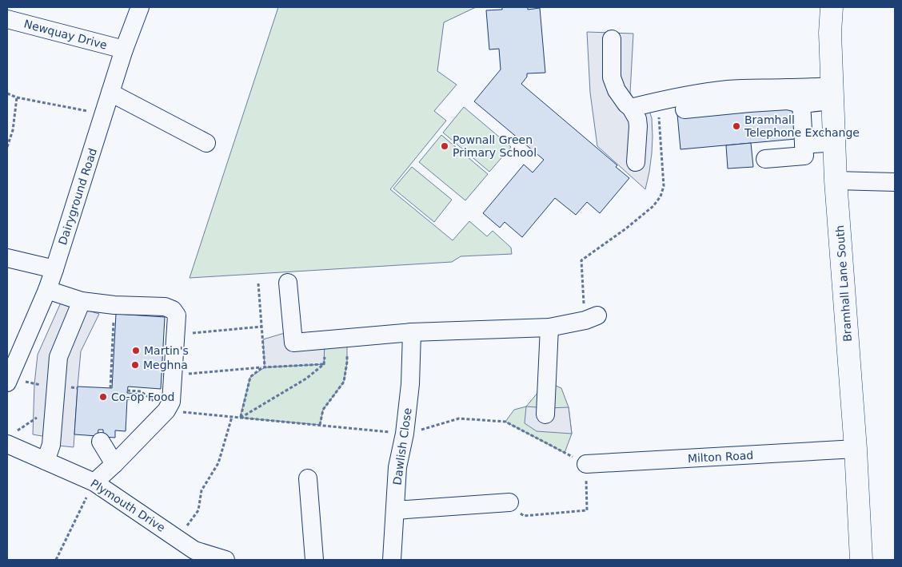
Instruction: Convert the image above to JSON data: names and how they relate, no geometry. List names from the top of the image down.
{
  "streets": {
    "main road": ["Bramhall Lane South"],
    "street": [
      "Newquay Drive",
      "Dairyground Road",
      "Dawlish Close",
      "Milton Road",
      "Plymouth Drive"
    ]
  },
  "crossings": [
    ["Newquay Drive", "Dairyground Road"],
    ["Bramhall Lane South", "Milton Road"]
  ],
  "places": [
    "Bramhall Telephone Exchange",
    "Pownall Green Primary School",
    "Martin's",
    "Meghna",
    "Co-op Food"
  ]
}
